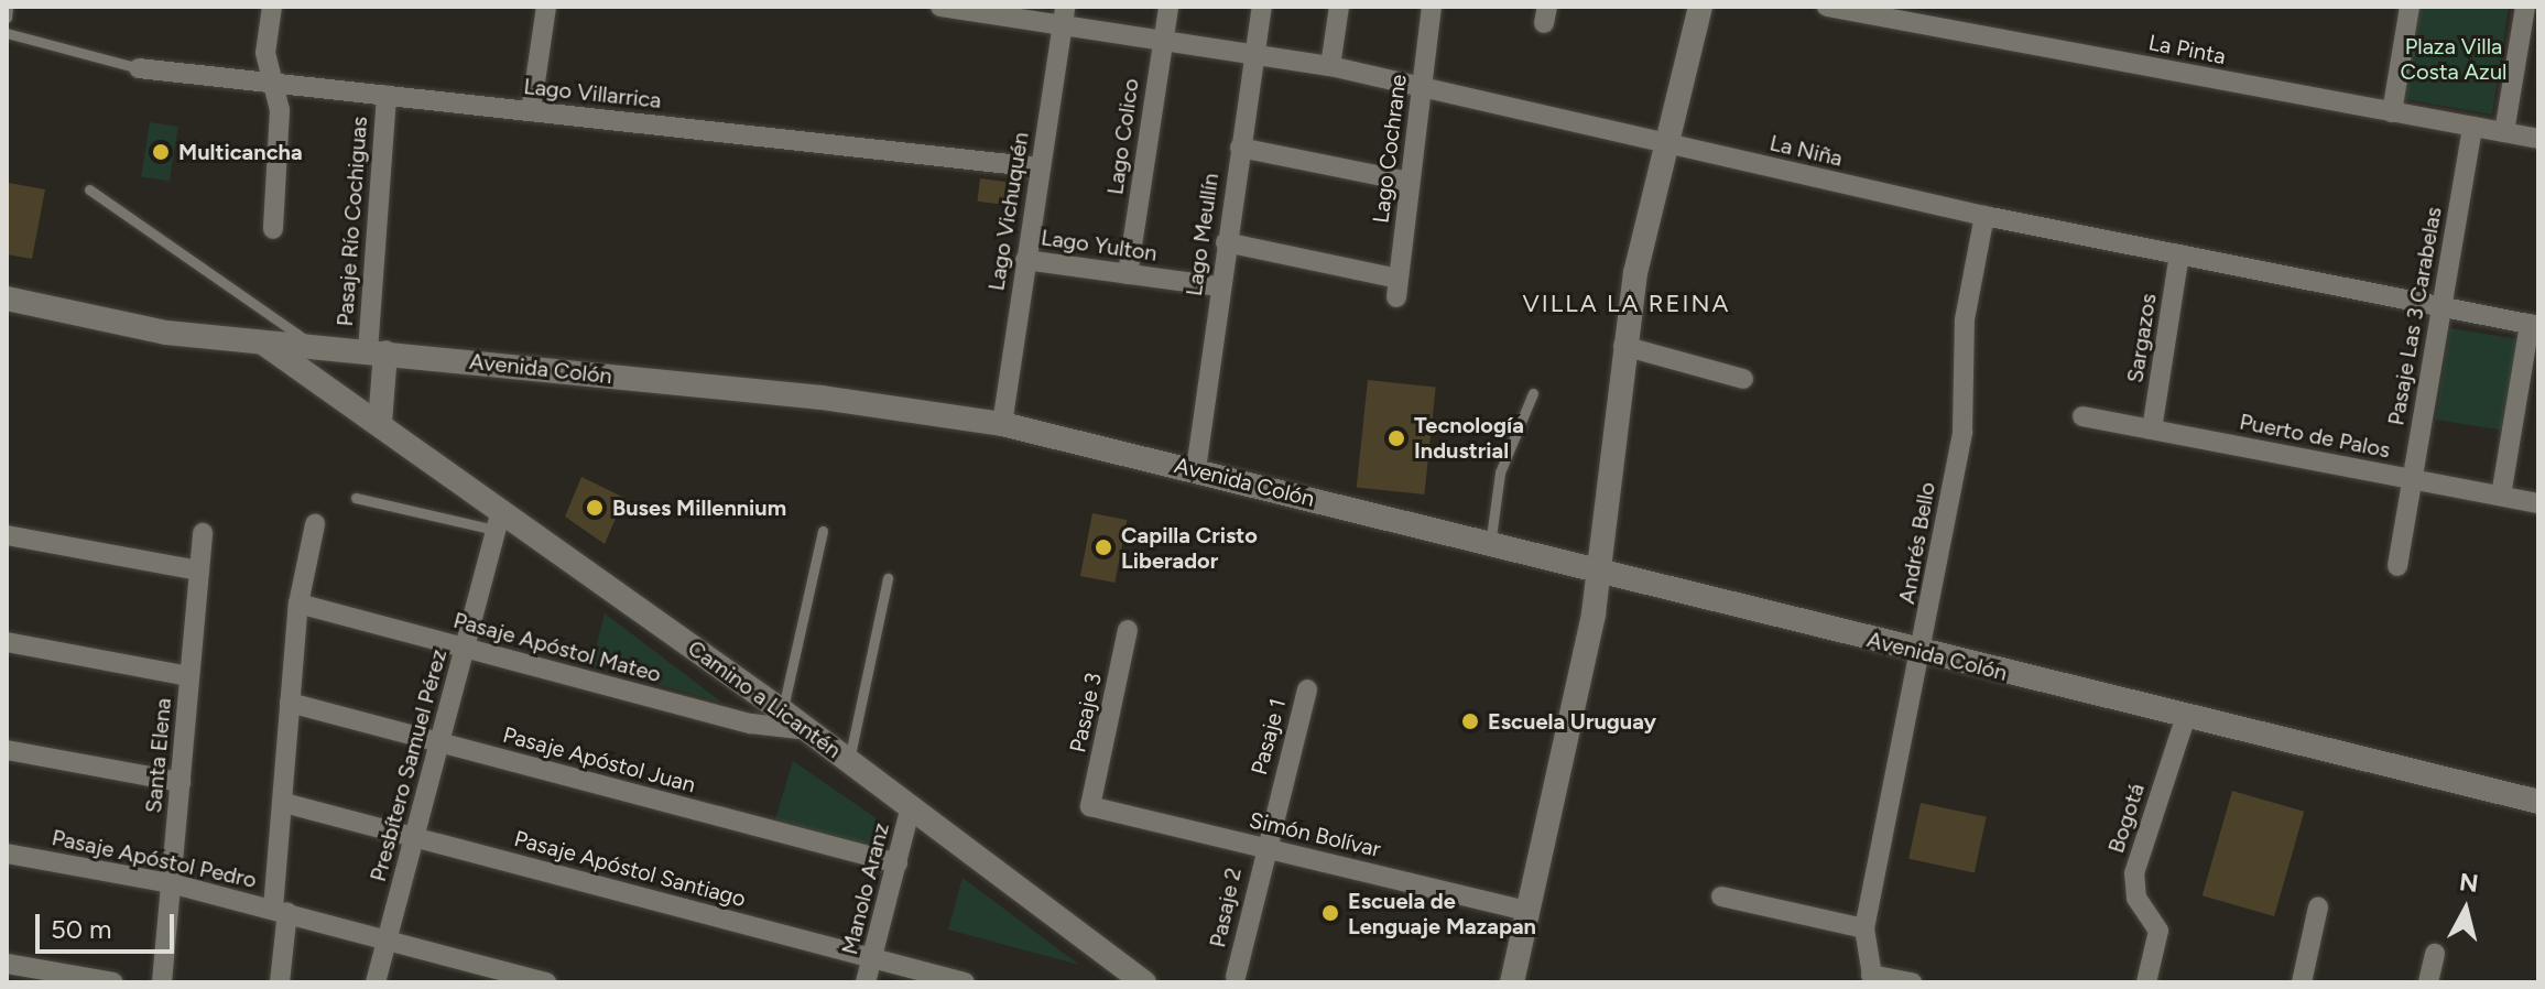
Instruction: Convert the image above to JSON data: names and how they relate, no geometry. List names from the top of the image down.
{
  "streets": {
    "street": [
      "La Pinta",
      "Lago Villarrica",
      "Lago Colico",
      "Lago Cochrane",
      "La Niña",
      "Lago Vichuquén",
      "Pasaje Río Cochiguas",
      "Lago Meullín",
      "Lago Yulton",
      "Pasaje Las 3 Carabelas",
      "Sargazos",
      "Avenida Colón",
      "Puerto de Palos",
      "Andrés Bello",
      "Pasaje Apóstol Mateo",
      "Camino a Licantén",
      "Pasaje 3",
      "Pasaje 1",
      "Santa Elena",
      "Pasaje Apóstol Juan",
      "Presbítero Samuel Pérez",
      "Bogotá",
      "Simón Bolívar",
      "Pasaje Apóstol Pedro",
      "Pasaje Apóstol Santiago",
      "Manolo Aranz",
      "Pasaje 2"
    ]
  },
  "crossings": [
    ["La Pinta", "Pasaje Las 3 Carabelas"],
    ["Lago Villarrica", "Lago Vichuquén"],
    ["Lago Villarrica", "Pasaje Río Cochiguas"],
    ["Lago Colico", "La Niña"],
    ["Lago Colico", "Lago Yulton"],
    ["Lago Cochrane", "La Niña"],
    ["Lago Cochrane", "Lago Meullín"],
    ["La Niña", "Lago Vichuquén"],
    ["La Niña", "Lago Meullín"],
    ["La Niña", "Pasaje Las 3 Carabelas"],
    ["La Niña", "Sargazos"],
    ["La Niña", "Andrés Bello"],
    ["Lago Vichuquén", "Lago Yulton"],
    ["Lago Vichuquén", "Avenida Colón"],
    ["Pasaje Río Cochiguas", "Avenida Colón"],
    ["Lago Meullín", "Lago Yulton"],
    ["Lago Meullín", "Avenida Colón"],
    ["Pasaje Las 3 Carabelas", "Puerto de Palos"],
    ["Sargazos", "Puerto de Palos"],
    ["Avenida Colón", "Andrés Bello"],
    ["Avenida Colón", "Camino a Licantén"],
    ["Avenida Colón", "Bogotá"],
    ["Pasaje Apóstol Mateo", "Camino a Licantén"],
    ["Pasaje Apóstol Mateo", "Presbítero Samuel Pérez"],
    ["Camino a Licantén", "Presbítero Samuel Pérez"],
    ["Camino a Licantén", "Manolo Aranz"],
    ["Pasaje 3", "Simón Bolívar"],
    ["Pasaje 1", "Simón Bolívar"],
    ["Pasaje 1", "Pasaje 2"],
    ["Santa Elena", "Pasaje Apóstol Pedro"],
    ["Pasaje Apóstol Juan", "Presbítero Samuel Pérez"],
    ["Pasaje Apóstol Juan", "Manolo Aranz"],
    ["Presbítero Samuel Pérez", "Pasaje Apóstol Pedro"],
    ["Presbítero Samuel Pérez", "Pasaje Apóstol Santiago"],
    ["Simón Bolívar", "Pasaje 2"],
    ["Pasaje Apóstol Santiago", "Manolo Aranz"]
  ],
  "districts": ["VILLA LA REINA"],
  "parks": ["Plaza Villa Costa Azul"],
  "places": [
    "Multicancha",
    "Tecnología Industrial",
    "Buses Millennium",
    "Capilla Cristo Liberador",
    "Escuela Uruguay",
    "Escuela de Lenguaje Mazapan"
  ],
  "scale_bar": "50 m",
  "north": "top"
}
